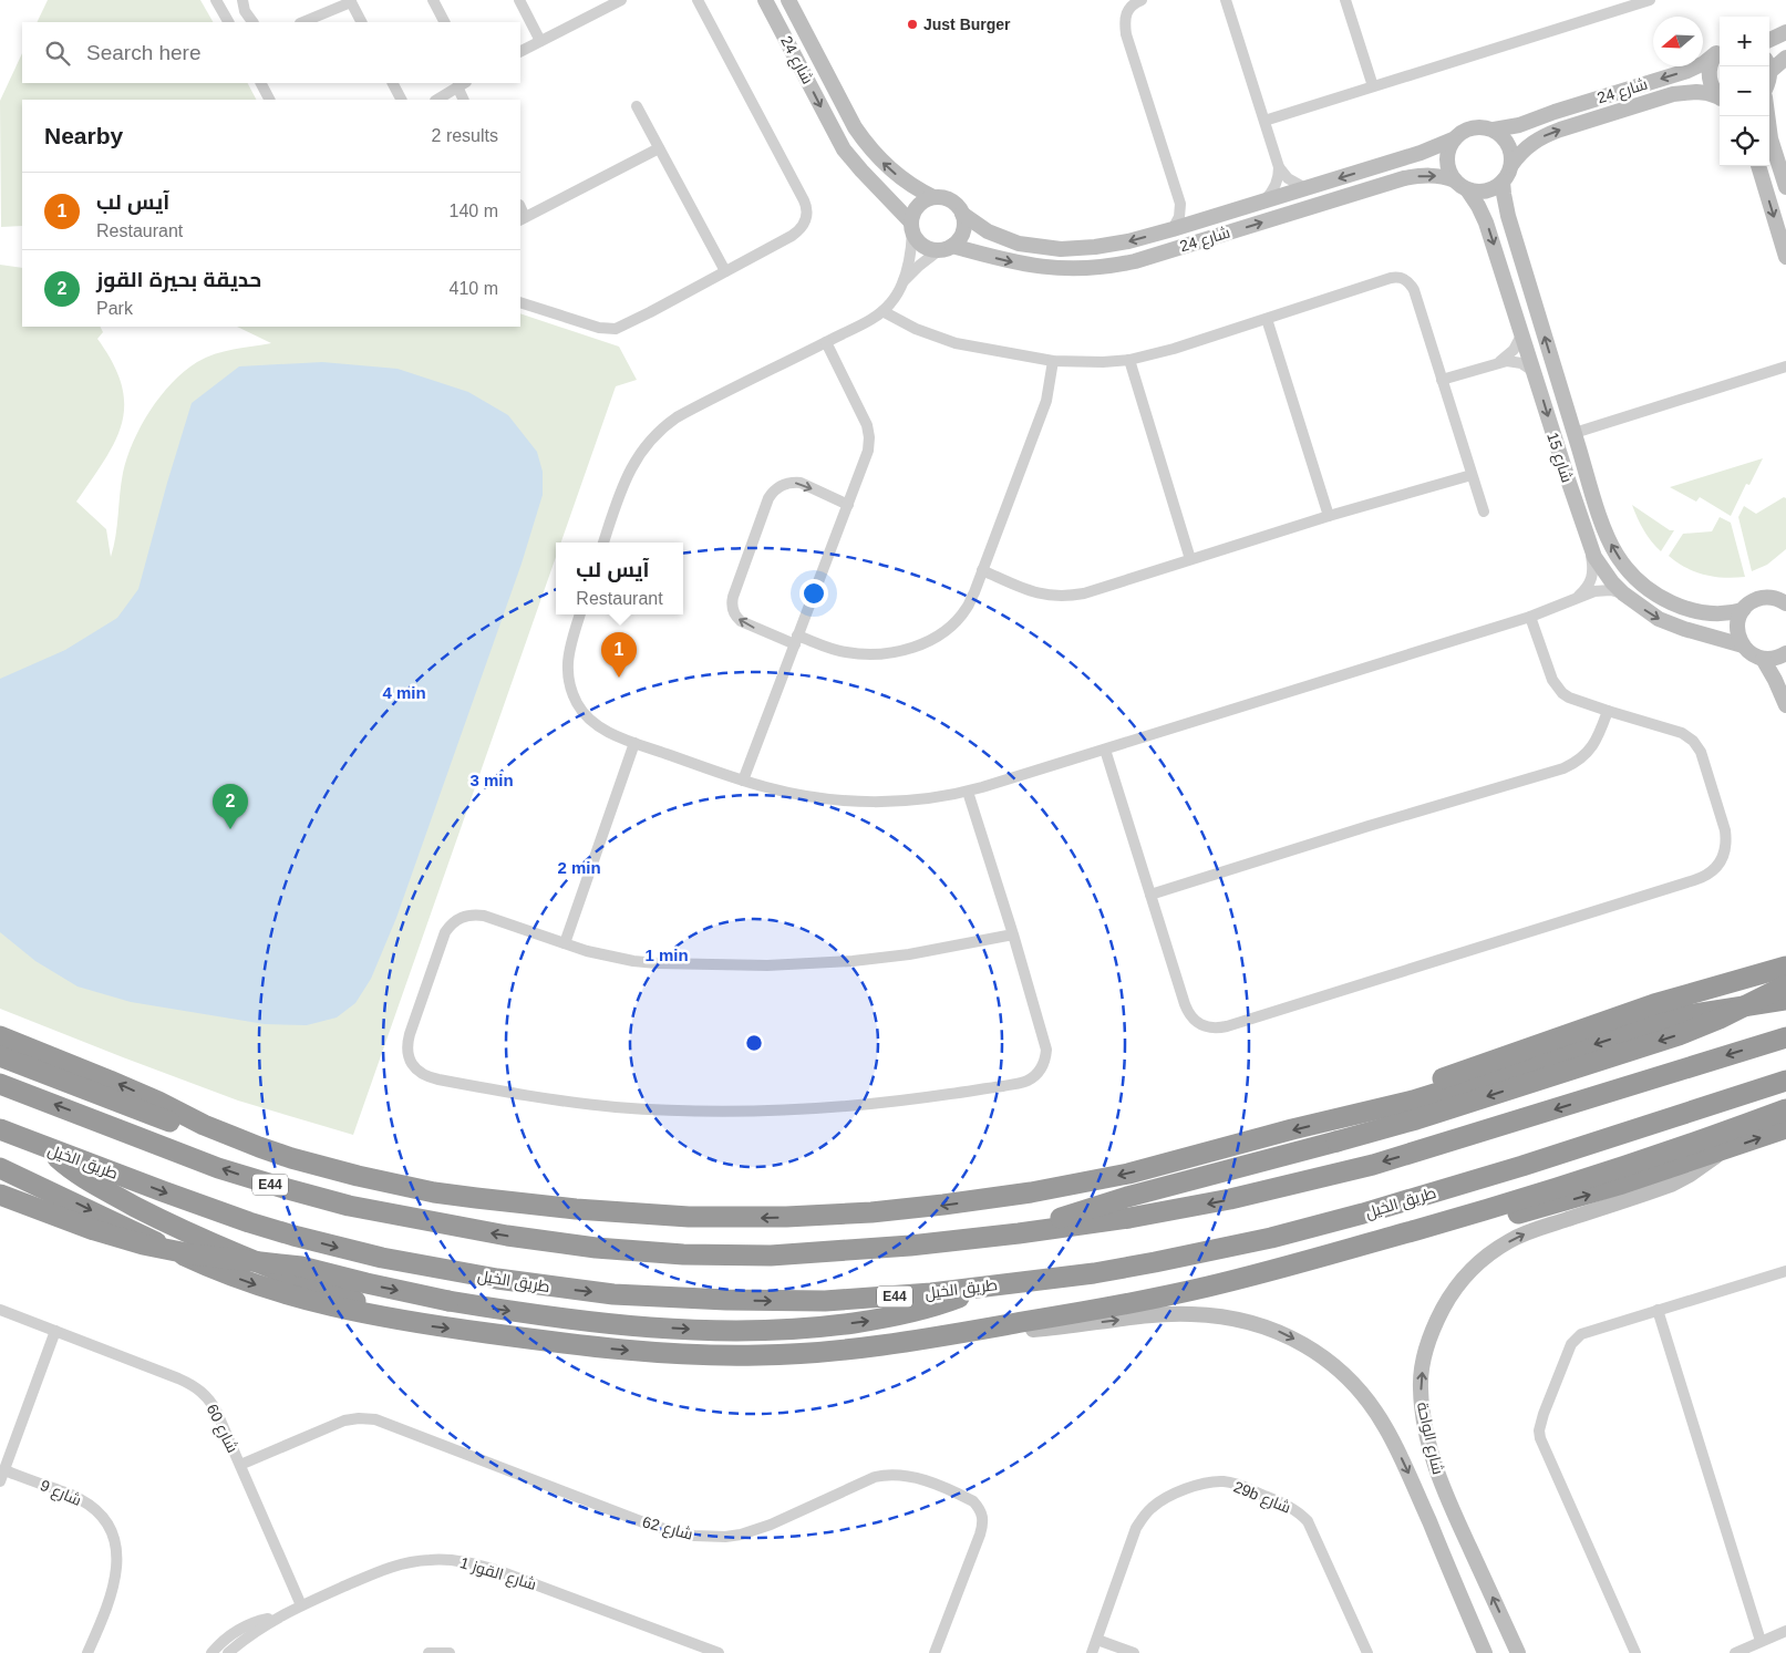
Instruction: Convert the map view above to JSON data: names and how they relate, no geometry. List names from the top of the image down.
{
  "streets": {
    "highway": ["طريق الخيل", "E44"],
    "street": [
      "شارع 24",
      "شارع 15",
      "شارع 60",
      "شارع الواحة",
      "شارع 9",
      "29b شارع",
      "شارع 62",
      "شارع القوز 1"
    ]
  },
  "crossings": [
    ["شارع 24", "شارع 15"],
    ["شارع 60", "شارع 9"],
    ["شارع 60", "شارع 62"],
    ["شارع 60", "شارع القوز 1"]
  ],
  "places": ["Just Burger"],
  "north": "left",
  "page": {
    "map_buttons": ["+", "−"],
    "search": "Search here",
    "heading": ["Nearby", "2 results"],
    "list": [
      {
        "mark": "1",
        "name": "آيس لب",
        "note": "Restaurant",
        "value": "140 m"
      },
      {
        "mark": "2",
        "name": "حديقة بحيرة القوز",
        "note": "Park",
        "value": "410 m"
      }
    ],
    "popup": ["آيس لب", "Restaurant"],
    "pins": ["1", "2"]
  },
  "rings": [
    "4 min",
    "3 min",
    "2 min",
    "1 min"
  ]
}
